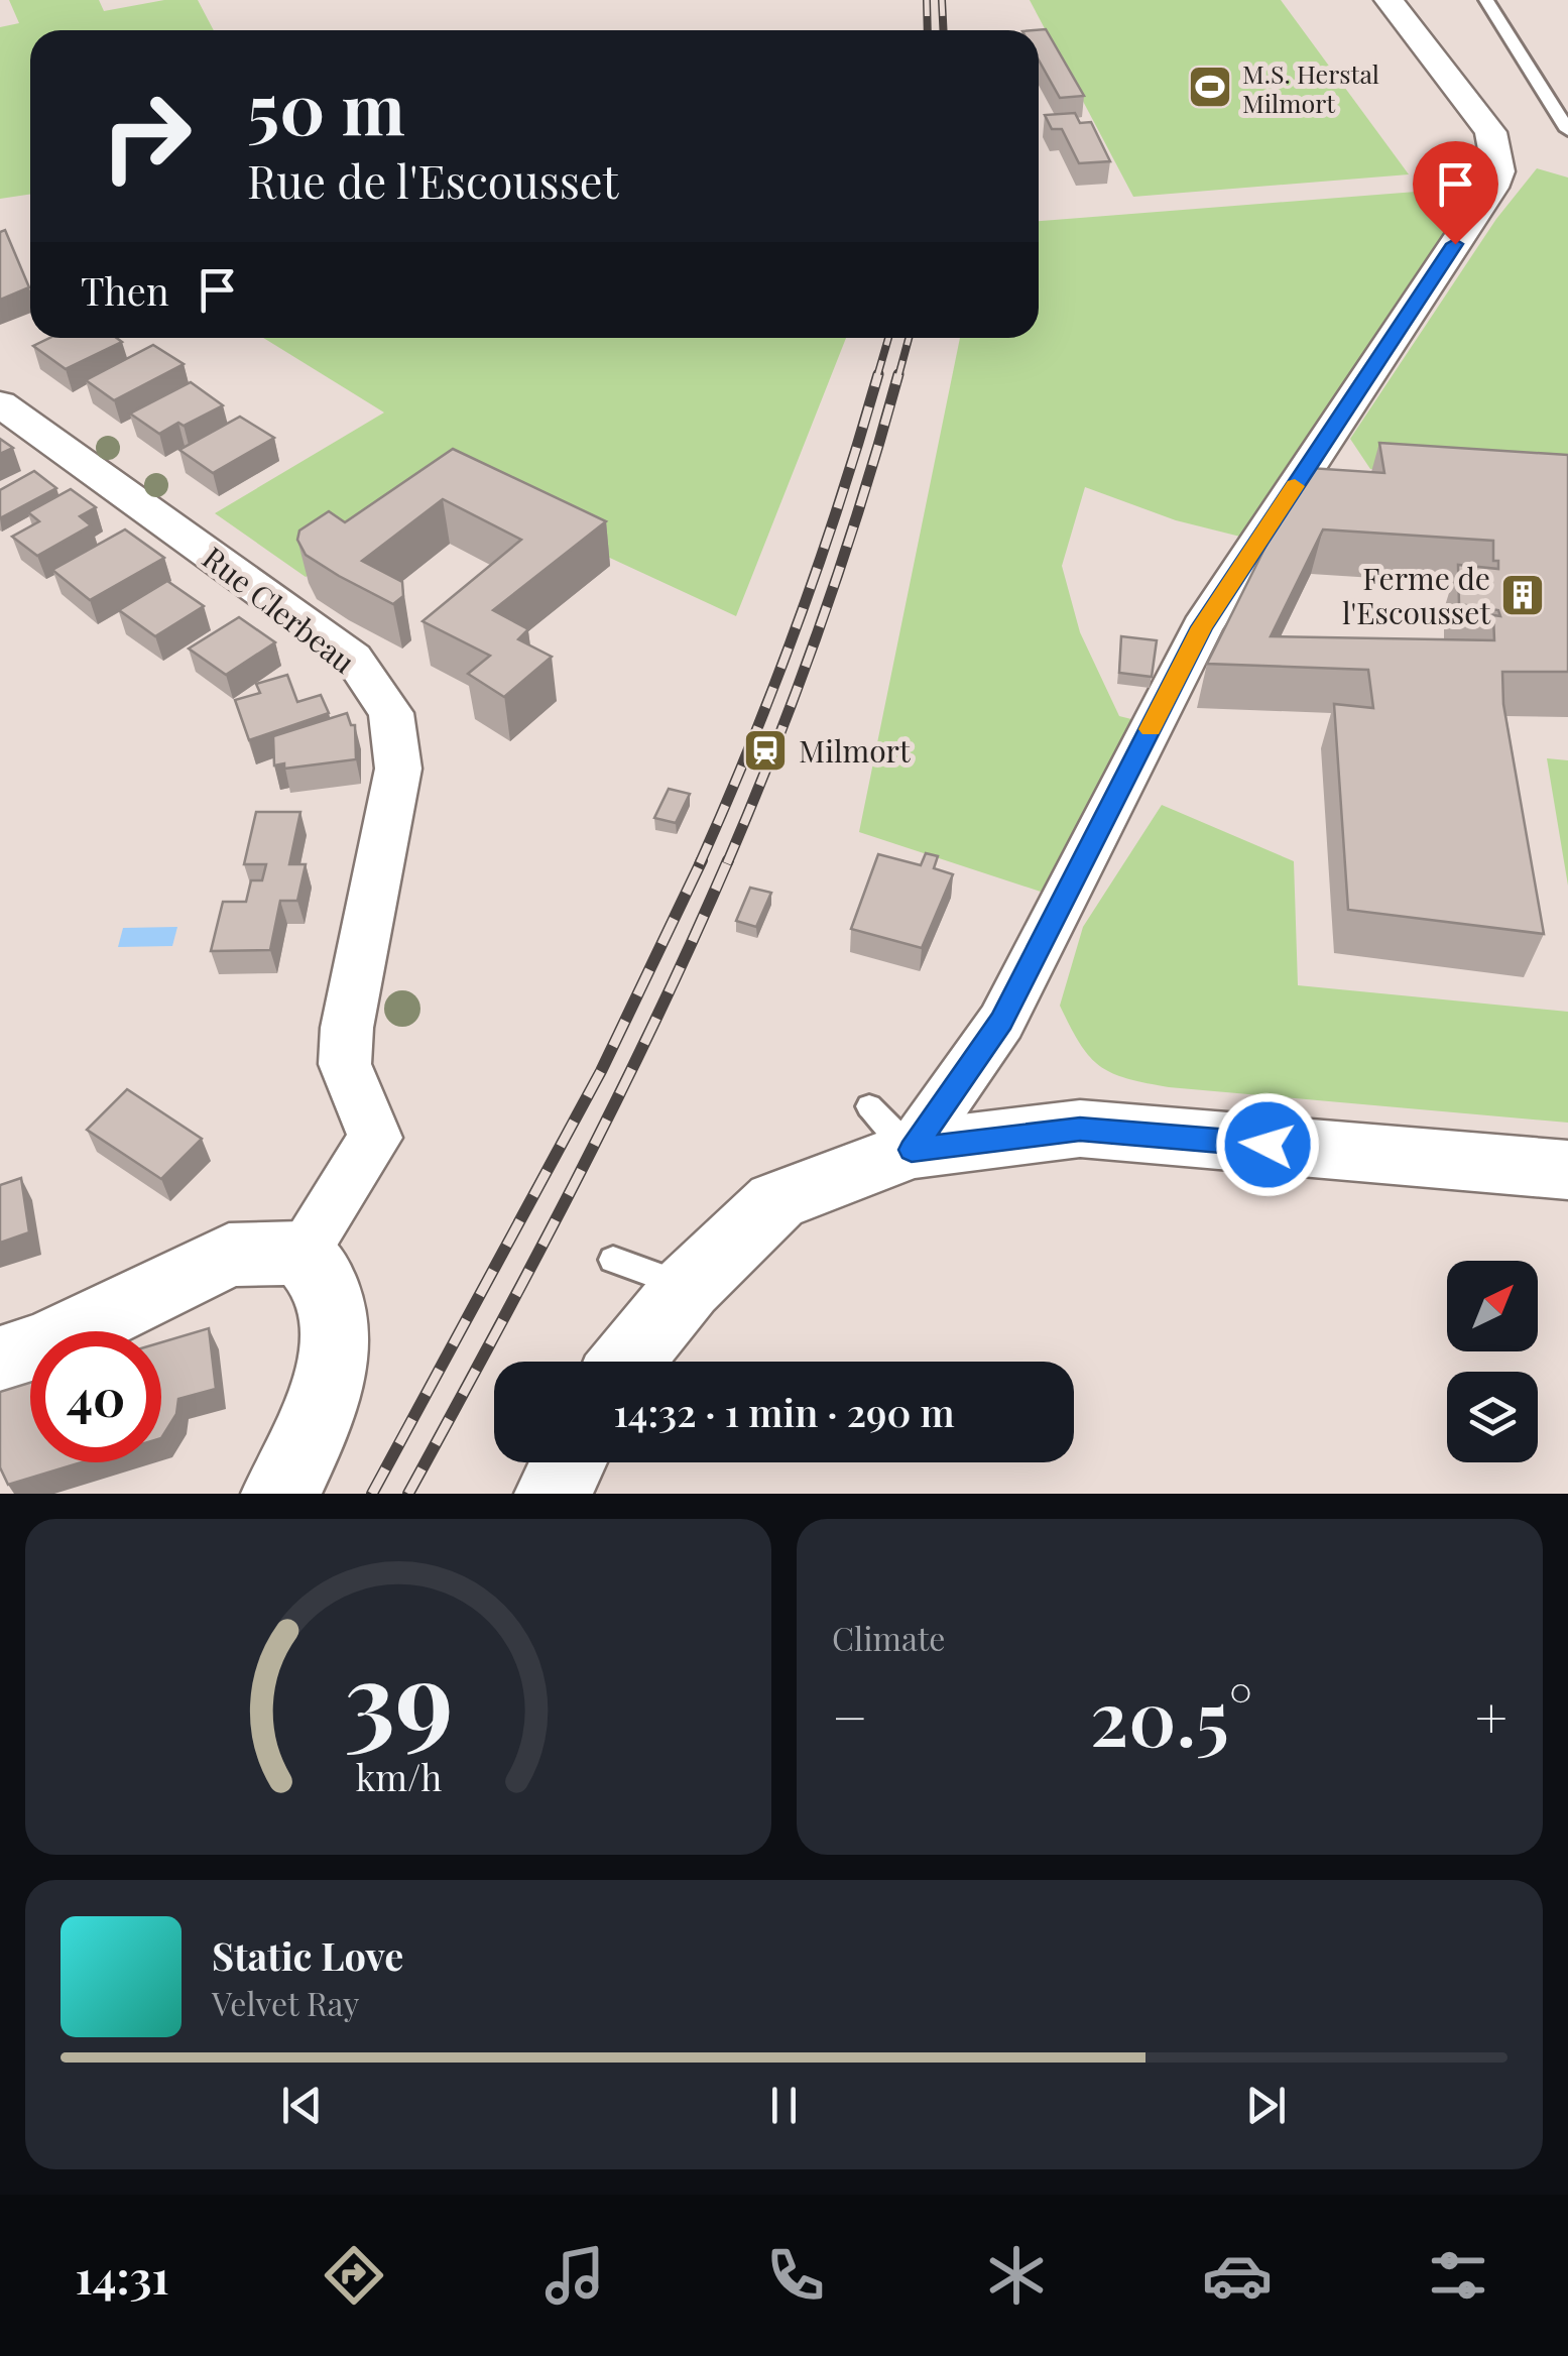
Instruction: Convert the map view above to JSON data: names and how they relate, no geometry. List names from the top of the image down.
{
  "streets": {
    "street": ["Rue Clerbeau"]
  },
  "places": {
    "sports": ["M.S. Herstal Milmort"],
    "building": ["Ferme de l'Escousset"],
    "station": ["Milmort"]
  },
  "north": "top right",
  "page": {
    "turn": ["50 m", "Rue de l'Escousset"],
    "then": "Then",
    "limit": "40",
    "trip": "14:32 · 1 min · 290 m",
    "tile": "Climate",
    "heat": ["−", "20.5°", "+"],
    "song": ["Static Love", "Velvet Ray"],
    "tabs": "14:31",
    "gauge": ["39", "km/h"]
  }
}
